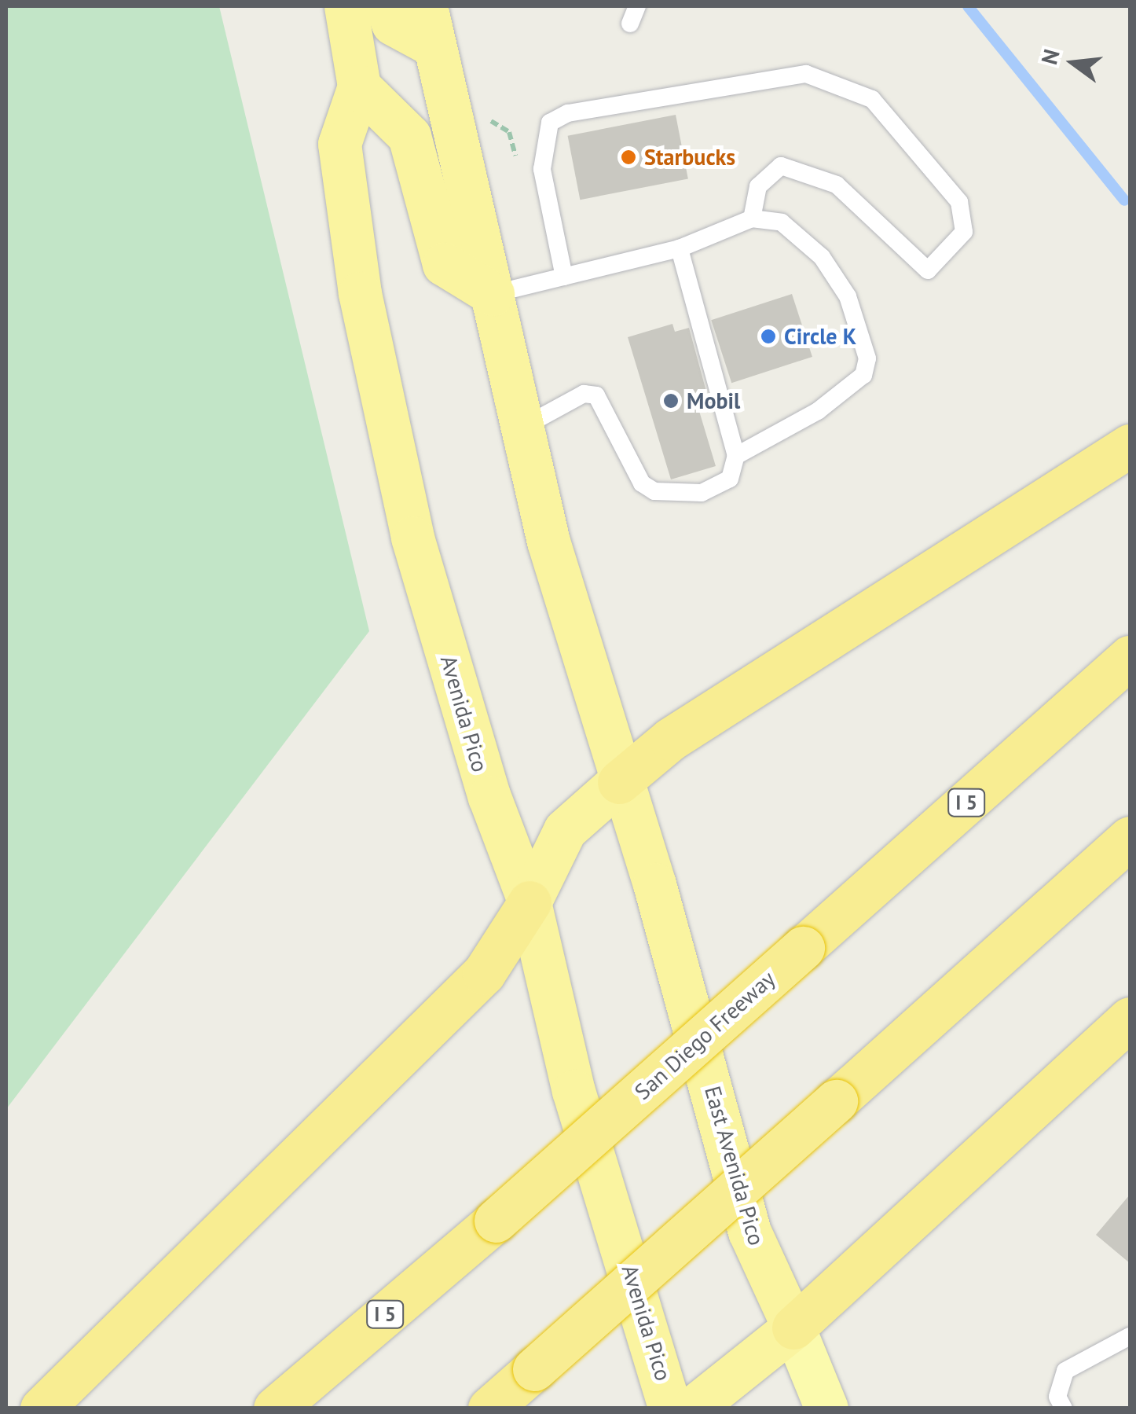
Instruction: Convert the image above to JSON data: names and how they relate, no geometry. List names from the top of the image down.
{
  "streets": {
    "highway": [
      "Avenida Pico",
      "I 5",
      "San Diego Freeway",
      "East Avenida Pico"
    ]
  },
  "places": ["Starbucks", "Circle K", "Mobil"],
  "north": "left"
}
